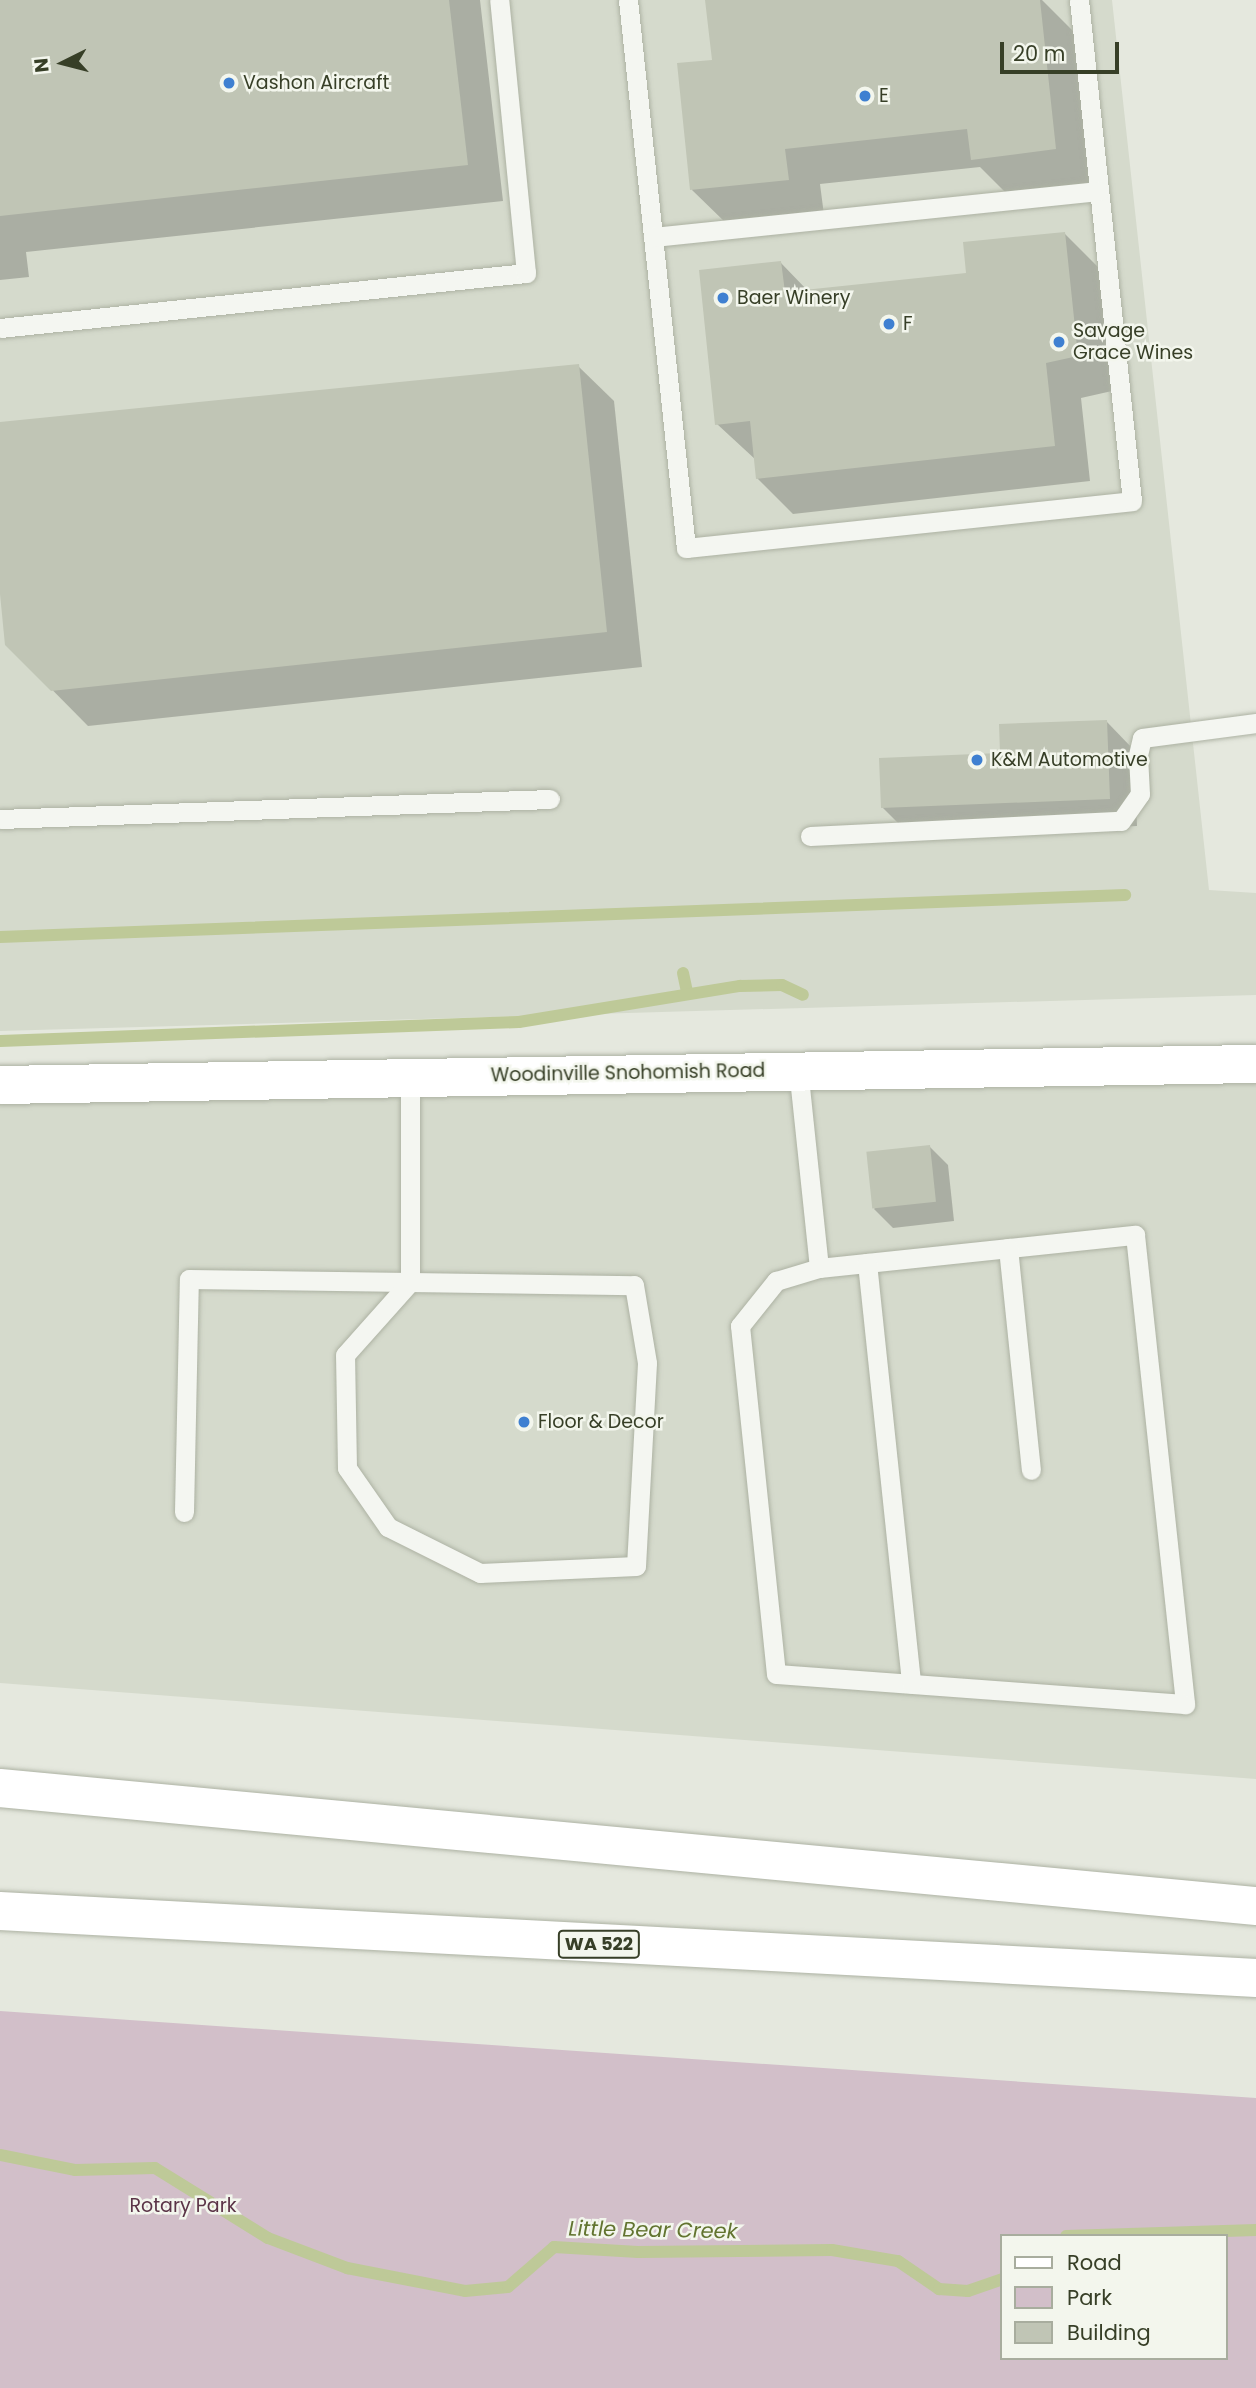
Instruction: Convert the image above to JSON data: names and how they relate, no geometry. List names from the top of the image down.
{
  "streets": {
    "main road": ["Woodinville Snohomish Road", "WA 522"]
  },
  "water": ["Little Bear Creek"],
  "parks": ["Rotary Park"],
  "places": [
    "Vashon Aircraft",
    "E",
    "Baer Winery",
    "F",
    "Savage Grace Wines",
    "K&M Automotive",
    "Floor & Decor"
  ],
  "legend": ["Road", "Park", "Building"],
  "scale_bar": "20 m",
  "north": "left"
}
